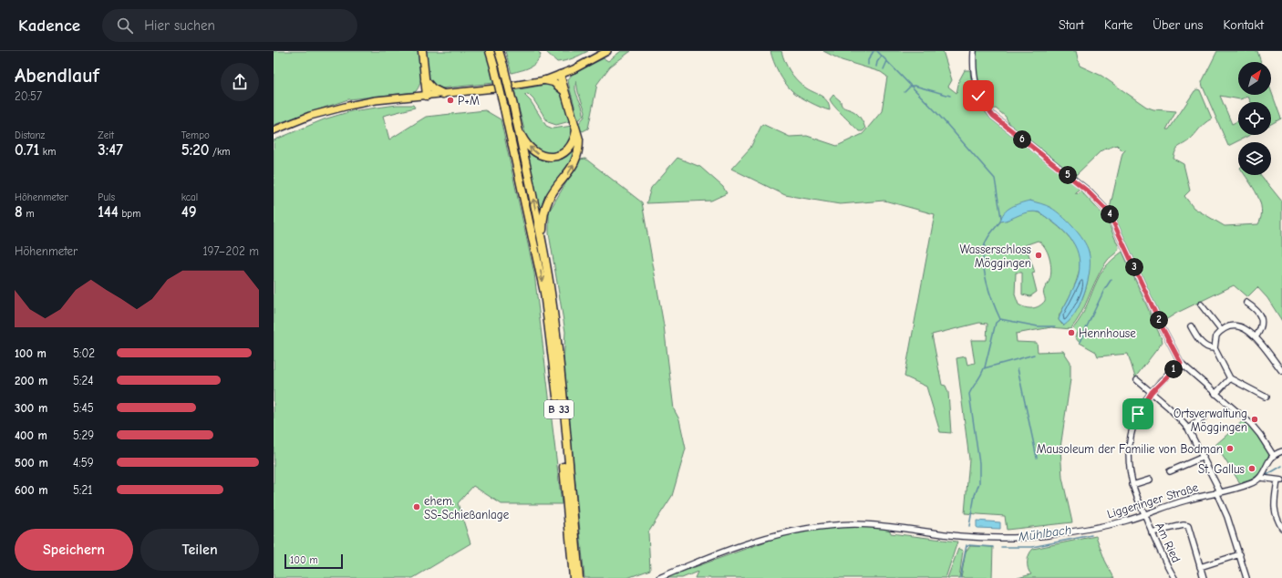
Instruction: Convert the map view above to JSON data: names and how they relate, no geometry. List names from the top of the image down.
{
  "streets": {
    "highway": ["B 33"],
    "street": ["Liggeringer Straße", "Am Ried"]
  },
  "crossings": [
    ["Liggeringer Straße", "Am Ried"]
  ],
  "water": ["Mühlbach"],
  "places": [
    "P+M",
    "Wasserschloss Möggingen",
    "Hennhouse",
    "Ortsverwaltung Möggingen",
    "Mausoleum der Familie von Bodman",
    "St. Gallus",
    "ehem. SS-Schießanlage"
  ],
  "scale_bar": "100 m",
  "north": "top right",
  "page": {
    "header": "Kadence",
    "search": "Hier suchen",
    "nav": [
      "Start",
      "Karte",
      "Über uns",
      "Kontakt"
    ],
    "heading": ["Abendlauf", "20:57"],
    "stats": [
      ["Distanz", "0.71 km"],
      ["Zeit", "3:47"],
      ["Tempo", "5:20 /km"],
      ["Höhenmeter", "8 m"],
      ["Puls", "144 bpm"],
      ["kcal", "49"]
    ],
    "pins": [
      "6",
      "5",
      "4",
      "3",
      "2",
      "1"
    ],
    "chart": ["Höhenmeter", "197–202 m"],
    "list": [
      {
        "name": "100 m",
        "note": "5:02"
      },
      {
        "name": "200 m",
        "note": "5:24"
      },
      {
        "name": "300 m",
        "note": "5:45"
      },
      {
        "name": "400 m",
        "note": "5:29"
      },
      {
        "name": "500 m",
        "note": "4:59"
      },
      {
        "name": "600 m",
        "note": "5:21"
      }
    ],
    "buttons": ["Speichern", "Teilen"],
    "scale": "100 m"
  }
}
